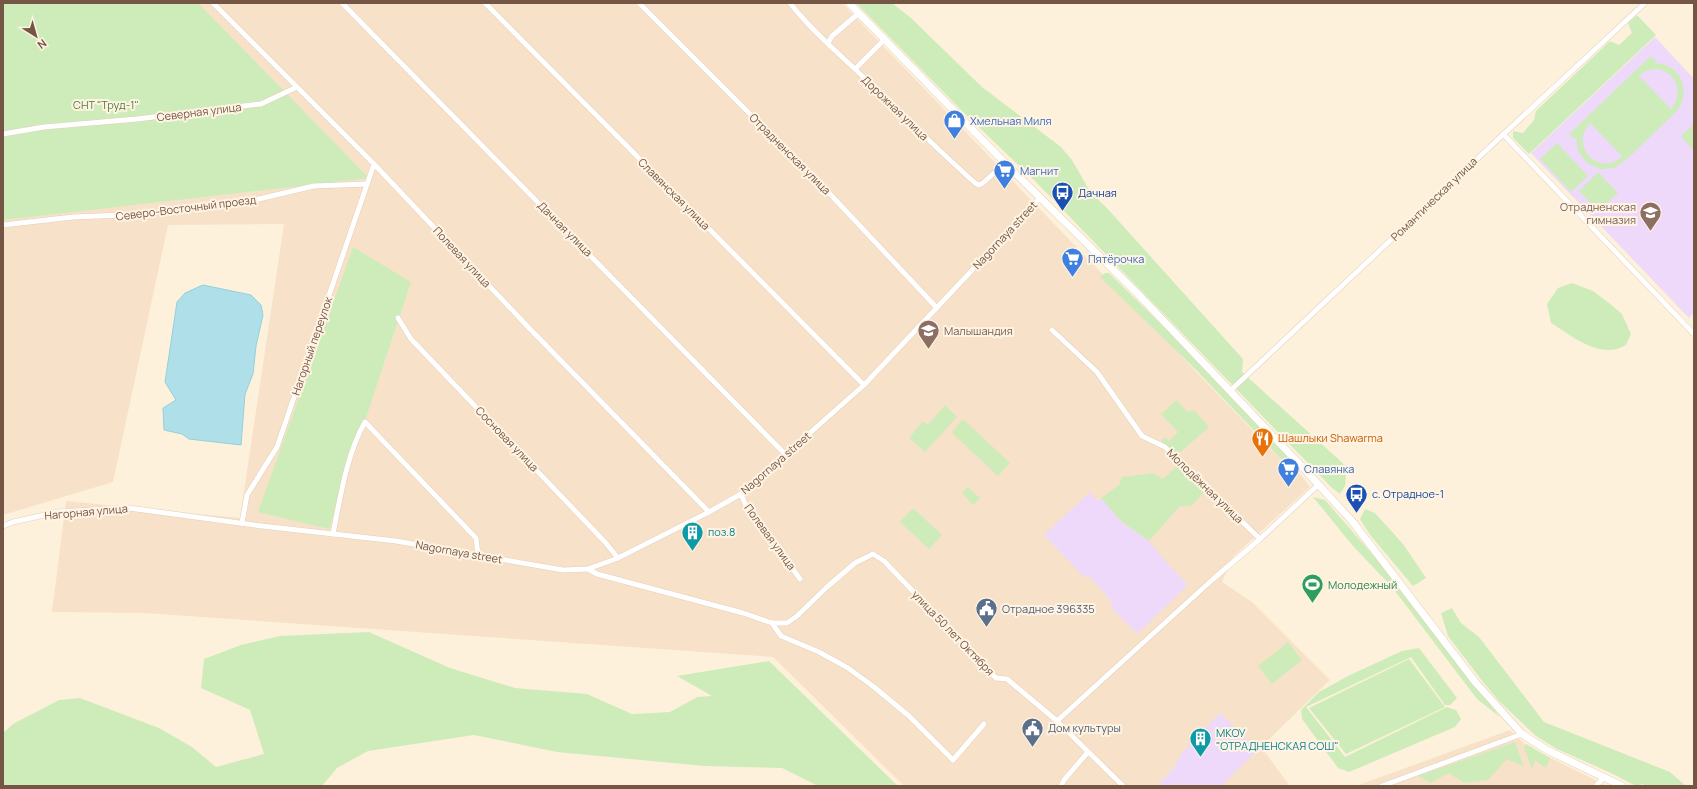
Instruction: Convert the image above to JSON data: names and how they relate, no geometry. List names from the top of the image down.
{
  "streets": {
    "street": [
      "Дорожная улица",
      "Северная улица",
      "Отрадненская улица",
      "Славянская улица",
      "Романтическая улица",
      "Северо-Восточный проезд",
      "Дачная улица",
      "Nagornaya street",
      "Полевая улица",
      "Нагорный переулок",
      "Сосновая улица",
      "Молодёжная улица",
      "Нагорная улица",
      "улица 50 лет Октября"
    ]
  },
  "crossings": [
    ["Северная улица", "Полевая улица"],
    ["Отрадненская улица", "Nagornaya street"],
    ["Славянская улица", "Nagornaya street"],
    ["Северо-Восточный проезд", "Нагорный переулок"],
    ["Дачная улица", "Nagornaya street"],
    ["Nagornaya street", "Полевая улица"],
    ["Nagornaya street", "Нагорный переулок"],
    ["Nagornaya street", "Сосновая улица"],
    ["Nagornaya street", "Нагорная улица"],
    ["Полевая улица", "Нагорный переулок"],
    ["Нагорный переулок", "Нагорная улица"]
  ],
  "parks": ["СНТ \"Труд-1\""],
  "places": {
    "shop": ["Хмельная Миля"],
    "supermarket": ["Магнит", "Пятёрочка", "Славянка"],
    "bus stop": ["Дачная", "с. Отрадное-1"],
    "school or university": ["Отрадненская гимназия", "Малышандия"],
    "restaurant": ["Шашлыки Shawarma"],
    "building": ["поз.8", "МКОУ \"ОТРАДНЕНСКАЯ СОШ\""],
    "sports": ["Молодежный"],
    "public building": ["Отрадное 396335", "Дом культуры"]
  },
  "north": "bottom right"
}
